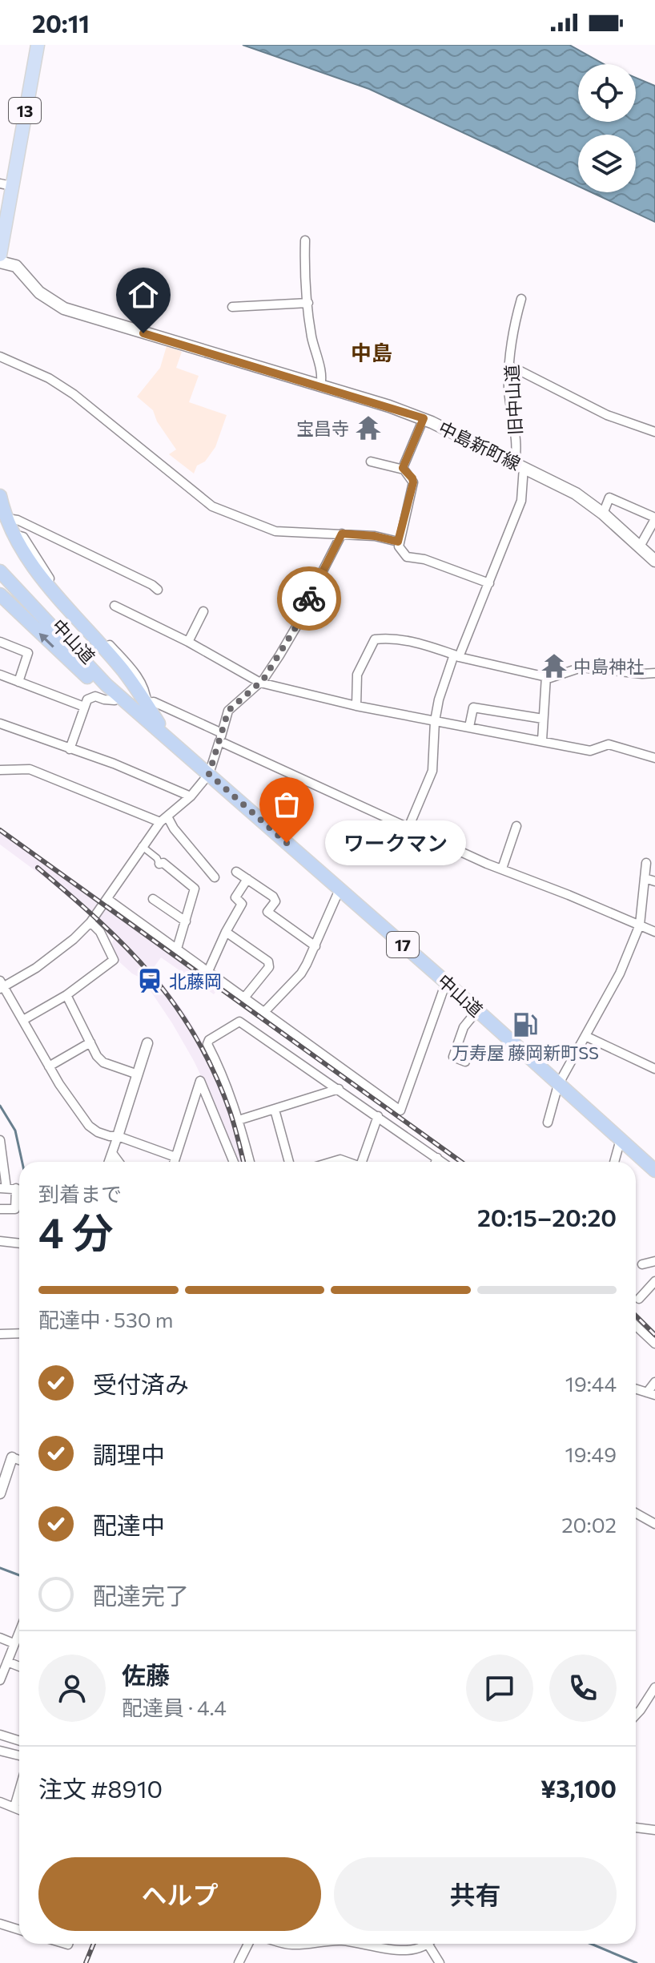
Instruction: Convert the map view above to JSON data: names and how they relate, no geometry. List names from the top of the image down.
{
  "streets": {
    "highway": ["中山道", "17"],
    "main road": ["13", "中島新町線"],
    "street": ["旧中山道"]
  },
  "crossings": [
    ["旧中山道", "中島新町線"],
    ["中山道", "17"]
  ],
  "districts": ["中島"],
  "places": {
    "temple": ["宝昌寺", "中島神社"],
    "other": ["ワークマン"],
    "station": ["北藤岡"],
    "fuel station": ["万寿屋 藤岡新町SS"]
  },
  "page": {
    "status": "20:11",
    "bubble": "ワークマン",
    "heading": ["4 分", "到着まで", "20:15–20:20"],
    "panel": [
      "佐藤",
      "配達員 · 4.4",
      "注文 #8910",
      "¥3,100"
    ],
    "bar": "配達中 · 530 m",
    "list": [
      ["受付済み", "19:44"],
      ["調理中", "19:49"],
      ["配達中", "20:02"],
      "配達完了"
    ],
    "buttons": ["ヘルプ", "共有"]
  }
}
